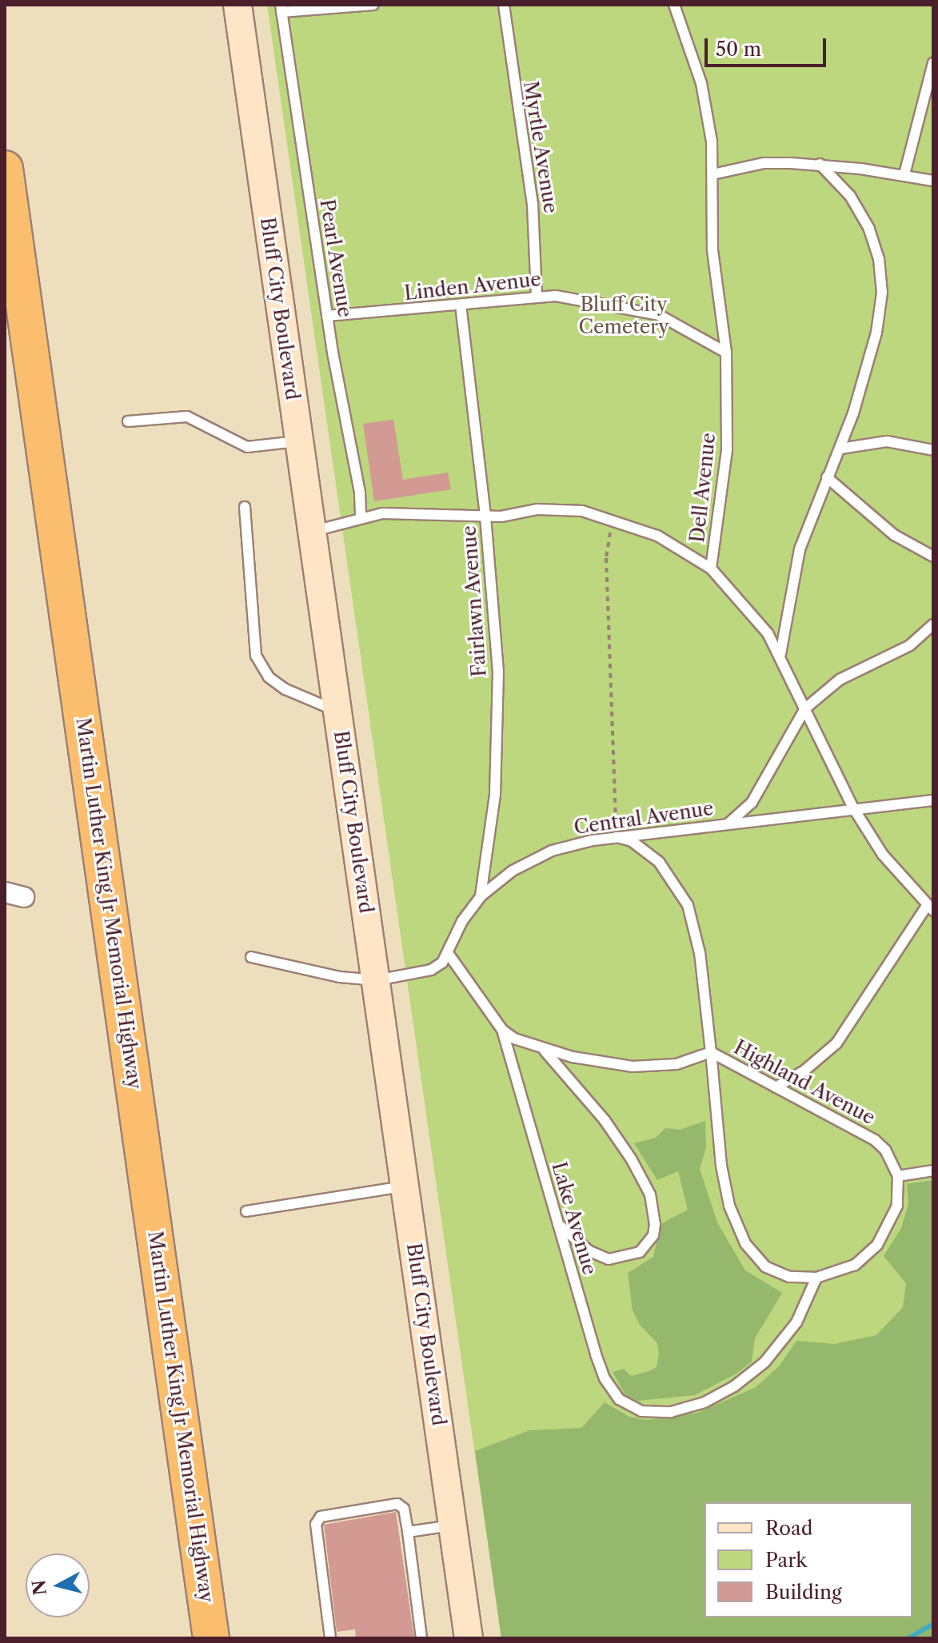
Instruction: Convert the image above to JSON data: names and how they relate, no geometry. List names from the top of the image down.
{
  "streets": {
    "highway": ["Martin Luther King Jr Memorial Highway"],
    "street": ["Bluff City Boulevard"],
    "lane": [
      "Myrtle Avenue",
      "Pearl Avenue",
      "Linden Avenue",
      "Dell Avenue",
      "Fairlawn Avenue",
      "Central Avenue",
      "Highland Avenue",
      "Lake Avenue"
    ]
  },
  "crossings": [
    ["Myrtle Avenue", "Linden Avenue"],
    ["Pearl Avenue", "Linden Avenue"],
    ["Linden Avenue", "Dell Avenue"],
    ["Linden Avenue", "Fairlawn Avenue"],
    ["Bluff City Boulevard", "Central Avenue"],
    ["Dell Avenue", "Central Avenue"],
    ["Fairlawn Avenue", "Central Avenue"],
    ["Central Avenue", "Highland Avenue"],
    ["Highland Avenue", "Lake Avenue"]
  ],
  "parks": ["Bluff City Cemetery"],
  "legend": ["Road", "Park", "Building"],
  "scale_bar": "50 m",
  "north": "left"
}
